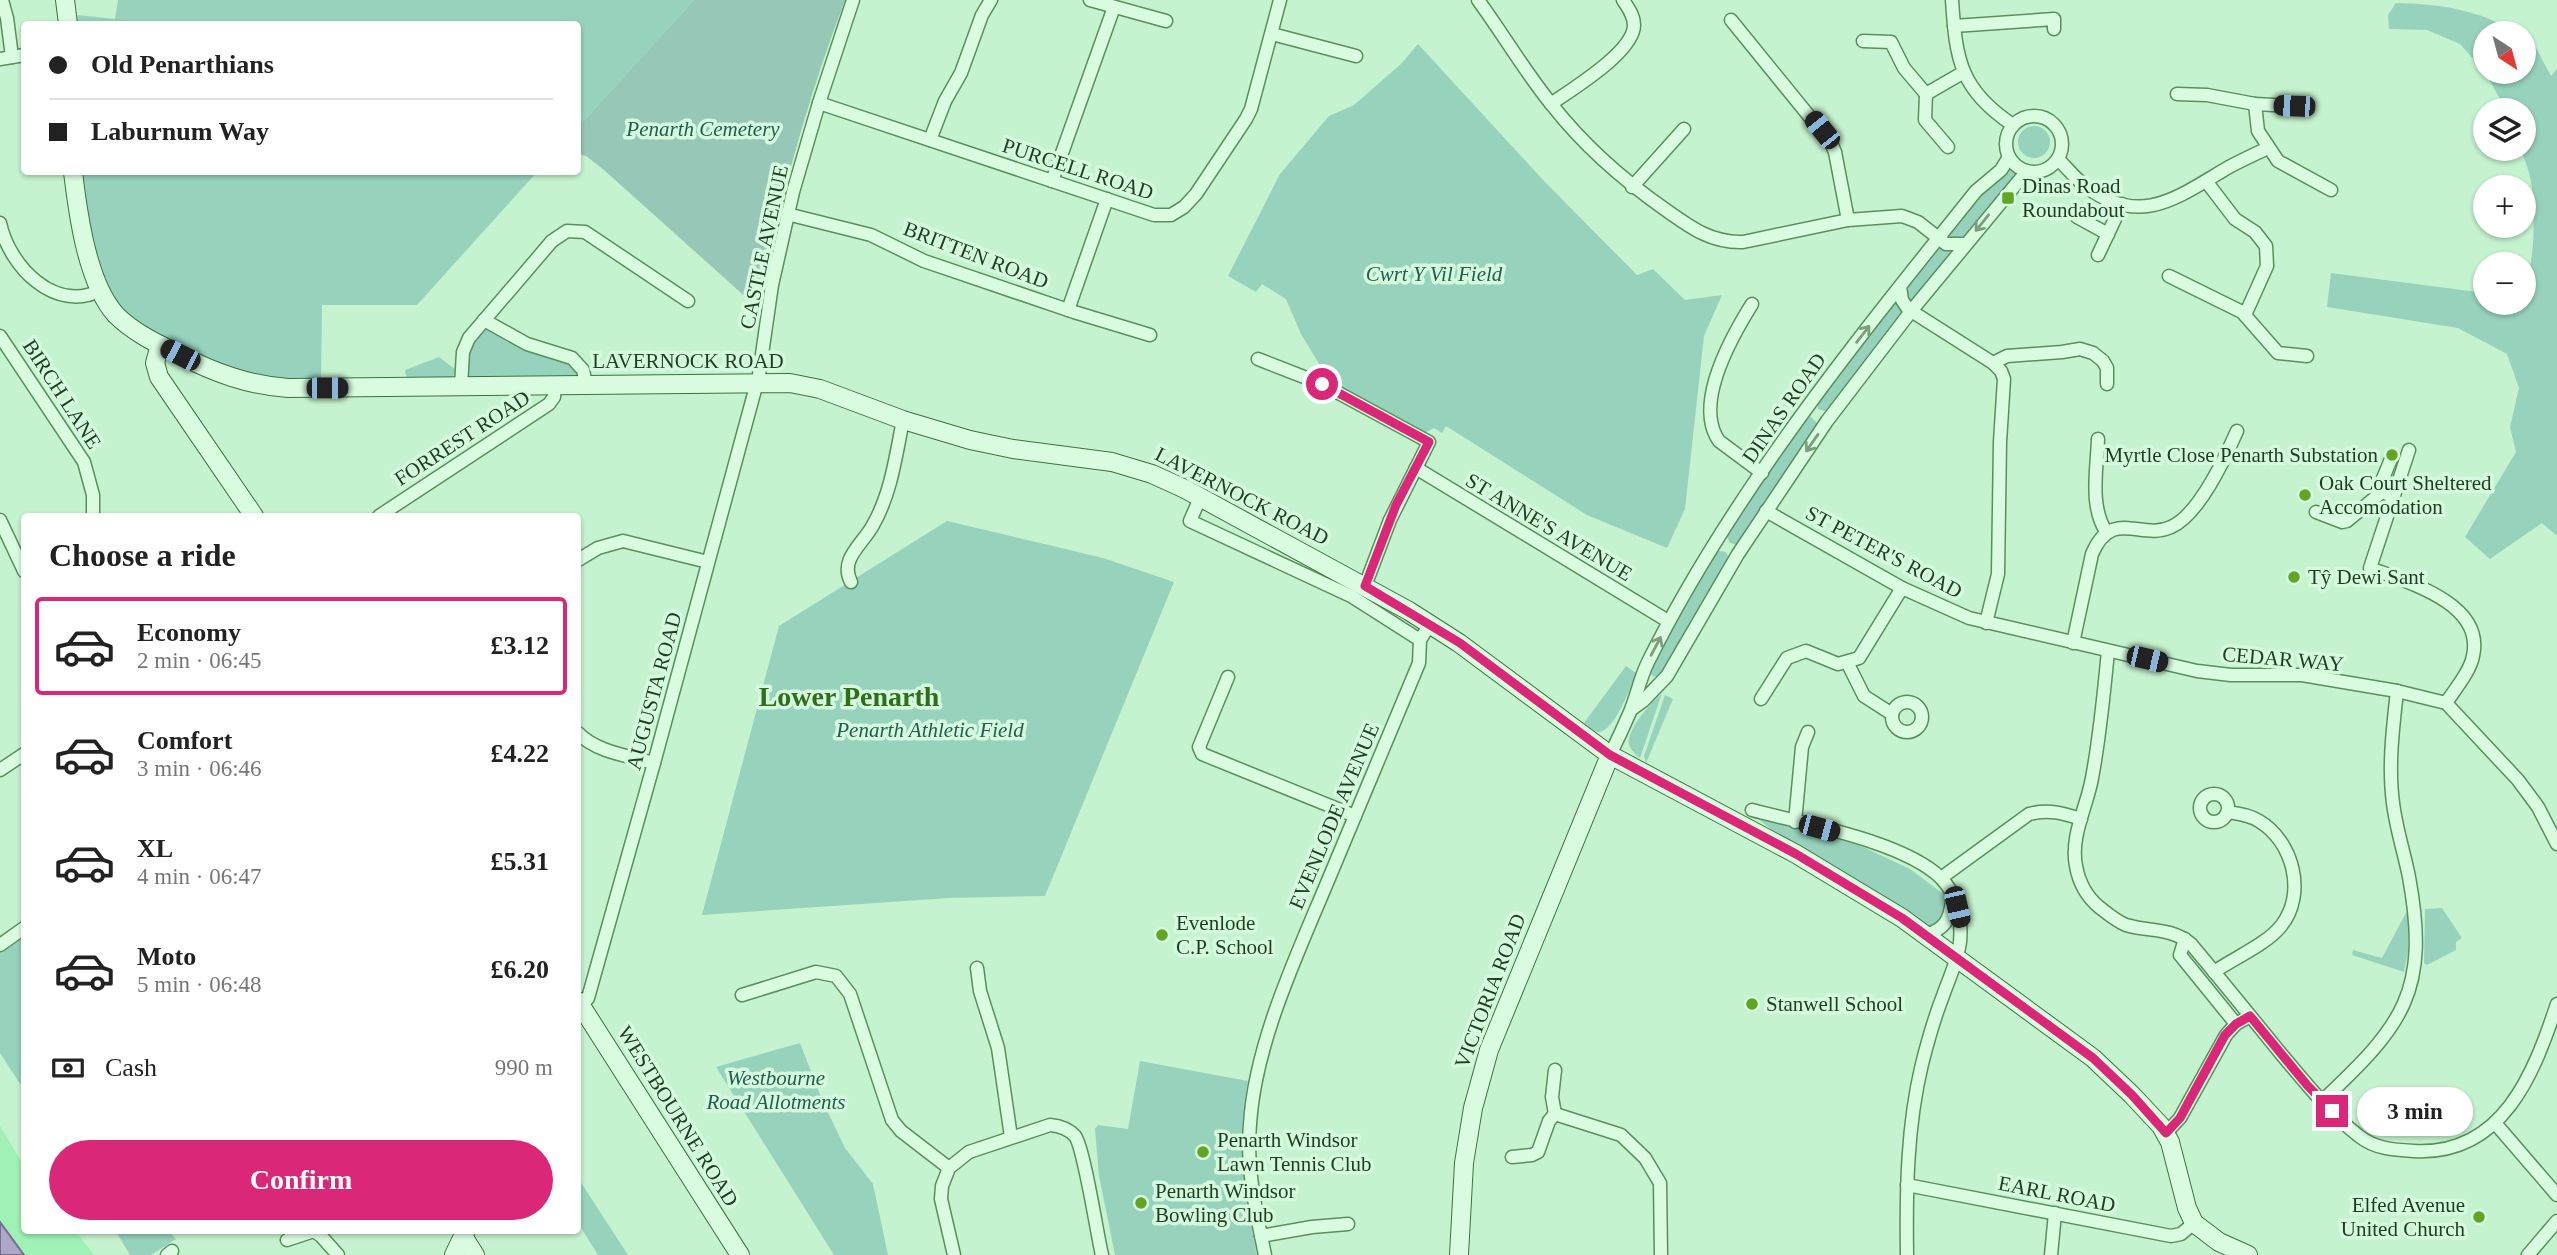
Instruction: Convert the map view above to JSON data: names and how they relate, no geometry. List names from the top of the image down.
{
  "streets": {
    "main road": ["LAVERNOCK ROAD", "VICTORIA ROAD", "WESTBOURNE ROAD"],
    "street": [
      "PURCELL ROAD",
      "CASTLE AVENUE",
      "BRITTEN ROAD",
      "BIRCH LANE",
      "DINAS ROAD",
      "FORREST ROAD",
      "ST ANNE'S AVENUE",
      "ST PETER'S ROAD",
      "CEDAR WAY",
      "AUGUSTA ROAD",
      "EVENLODE AVENUE",
      "EARL ROAD"
    ]
  },
  "crossings": [
    ["PURCELL ROAD", "CASTLE AVENUE"],
    ["CASTLE AVENUE", "BRITTEN ROAD"],
    ["CASTLE AVENUE", "LAVERNOCK ROAD"],
    ["CASTLE AVENUE", "AUGUSTA ROAD"],
    ["LAVERNOCK ROAD", "DINAS ROAD"],
    ["LAVERNOCK ROAD", "FORREST ROAD"],
    ["LAVERNOCK ROAD", "AUGUSTA ROAD"],
    ["LAVERNOCK ROAD", "EVENLODE AVENUE"],
    ["LAVERNOCK ROAD", "VICTORIA ROAD"],
    ["DINAS ROAD", "ST PETER'S ROAD"],
    ["DINAS ROAD", "VICTORIA ROAD"],
    ["ST PETER'S ROAD", "CEDAR WAY"]
  ],
  "districts": ["Lower Penarth"],
  "parks": [
    "Penarth Cemetery",
    "Cwrt Y Vil Field",
    "Penarth Athletic Field",
    "Westbourne Road Allotments"
  ],
  "places": {
    "transit": ["Dinas Road Roundabout"],
    "other": [
      "Myrtle Close Penarth Substation",
      "Oak Court Sheltered Accomodation",
      "Tŷ Dewi Sant",
      "Evenlode C.P. School",
      "Stanwell School",
      "Penarth Windsor Lawn Tennis Club",
      "Penarth Windsor Bowling Club",
      "Elfed Avenue United Church"
    ]
  },
  "north": "bottom right",
  "page": {
    "map_buttons": ["+", "−"],
    "banner": ["Old Penarthians", "Laburnum Way"],
    "heading": "Choose a ride",
    "list": [
      {
        "name": "Economy",
        "note": "2 min · 06:45",
        "value": "£3.12"
      },
      {
        "name": "Comfort",
        "note": "3 min · 06:46",
        "value": "£4.22"
      },
      {
        "name": "XL",
        "note": "4 min · 06:47",
        "value": "£5.31"
      },
      {
        "name": "Moto",
        "note": "5 min · 06:48",
        "value": "£6.20"
      }
    ],
    "pay": ["Cash", "990 m"],
    "bubble": "3 min",
    "buttons": "Confirm"
  }
}
